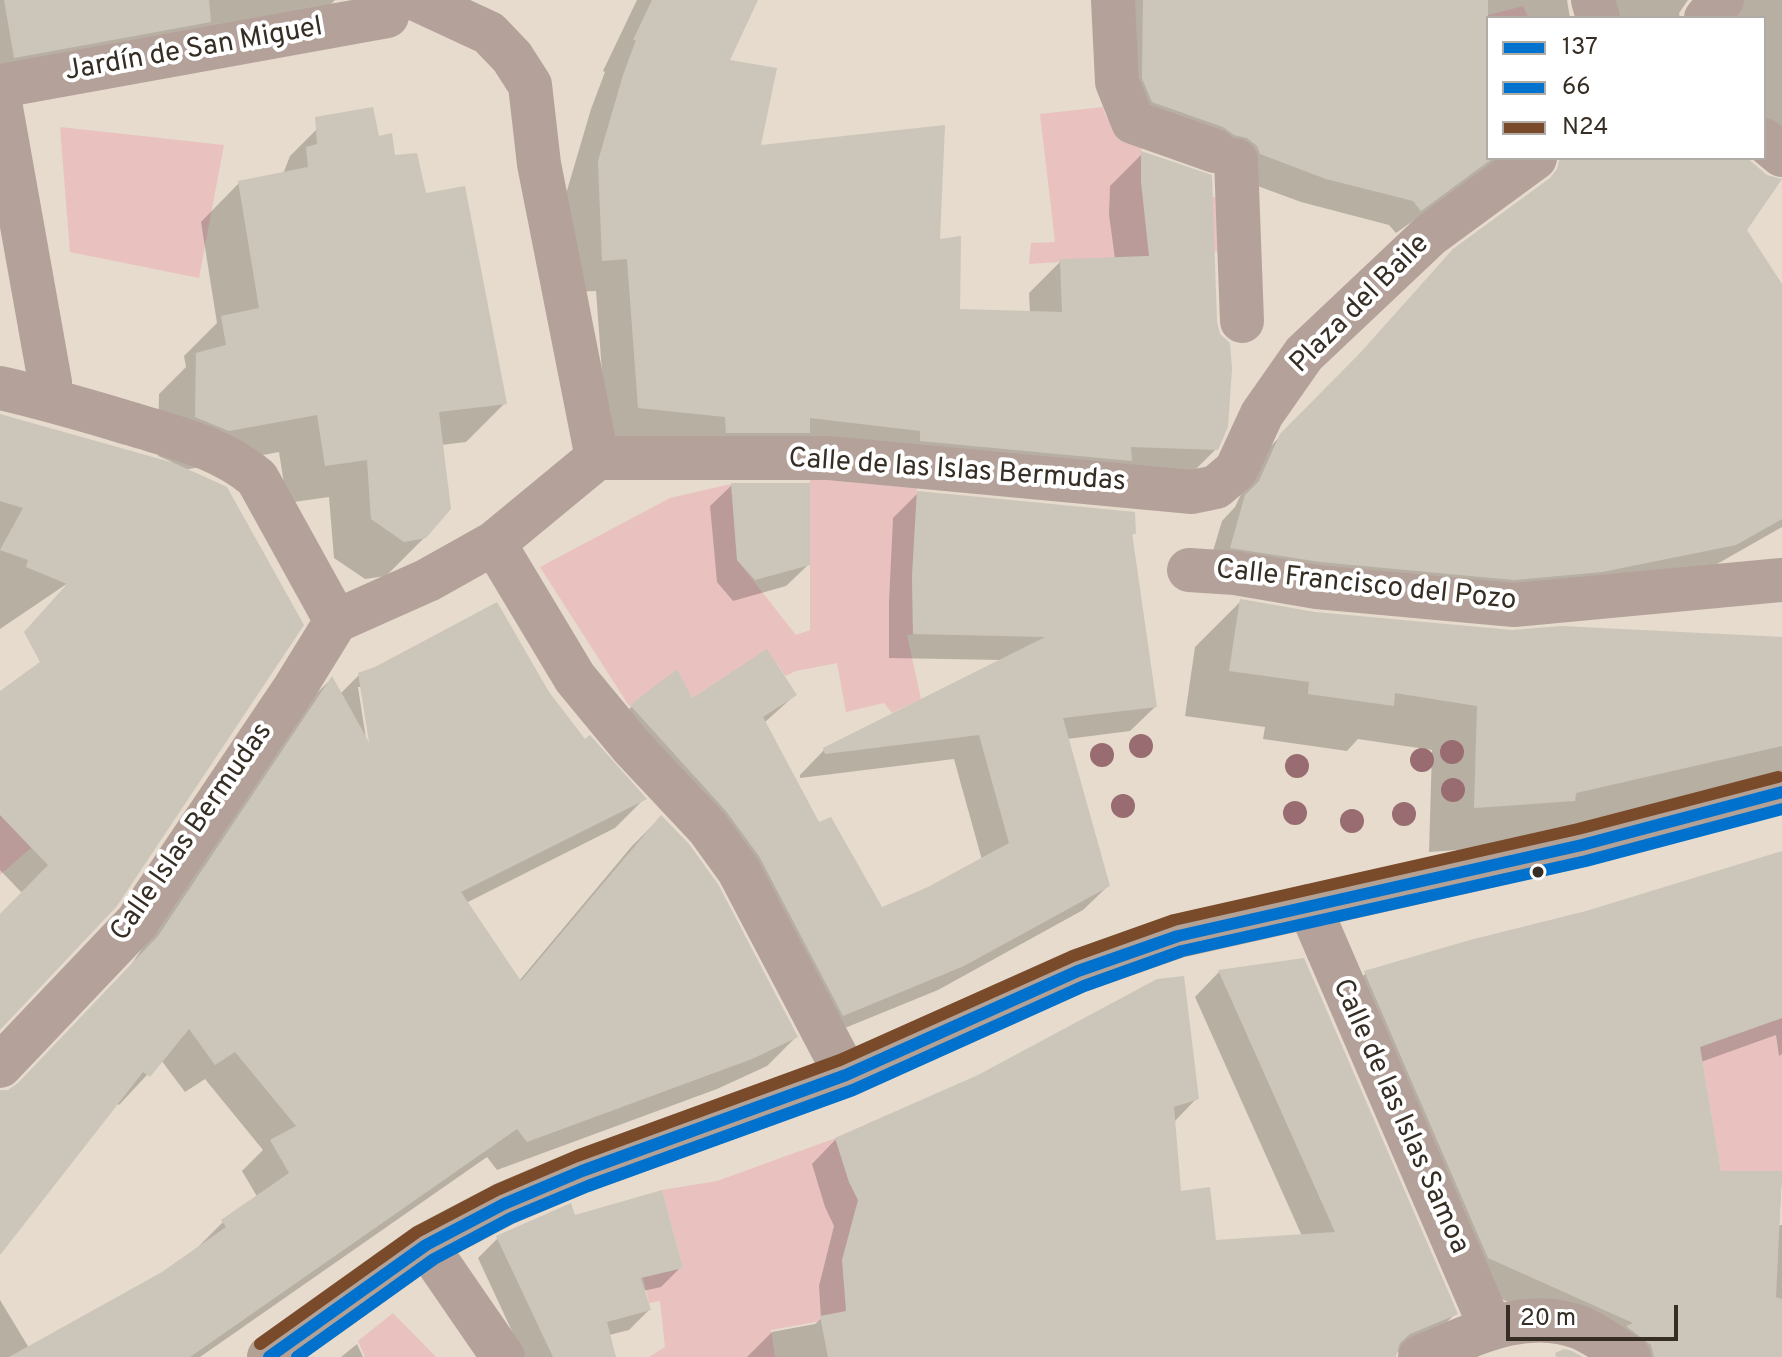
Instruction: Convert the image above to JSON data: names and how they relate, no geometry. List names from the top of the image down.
{
  "streets": {
    "street": [
      "Jardín de San Miguel",
      "Plaza del Baile",
      "Calle de las Islas Bermudas",
      "Calle Francisco del Pozo",
      "Calle Islas Bermudas",
      "Calle de las Islas Samoa"
    ]
  },
  "crossings": [
    ["Plaza del Baile", "Calle de las Islas Bermudas"]
  ],
  "lines": ["transit line N24", "transit line 137", "transit line 66"],
  "legend": ["137", "66", "N24"],
  "scale_bar": "20 m"
}
